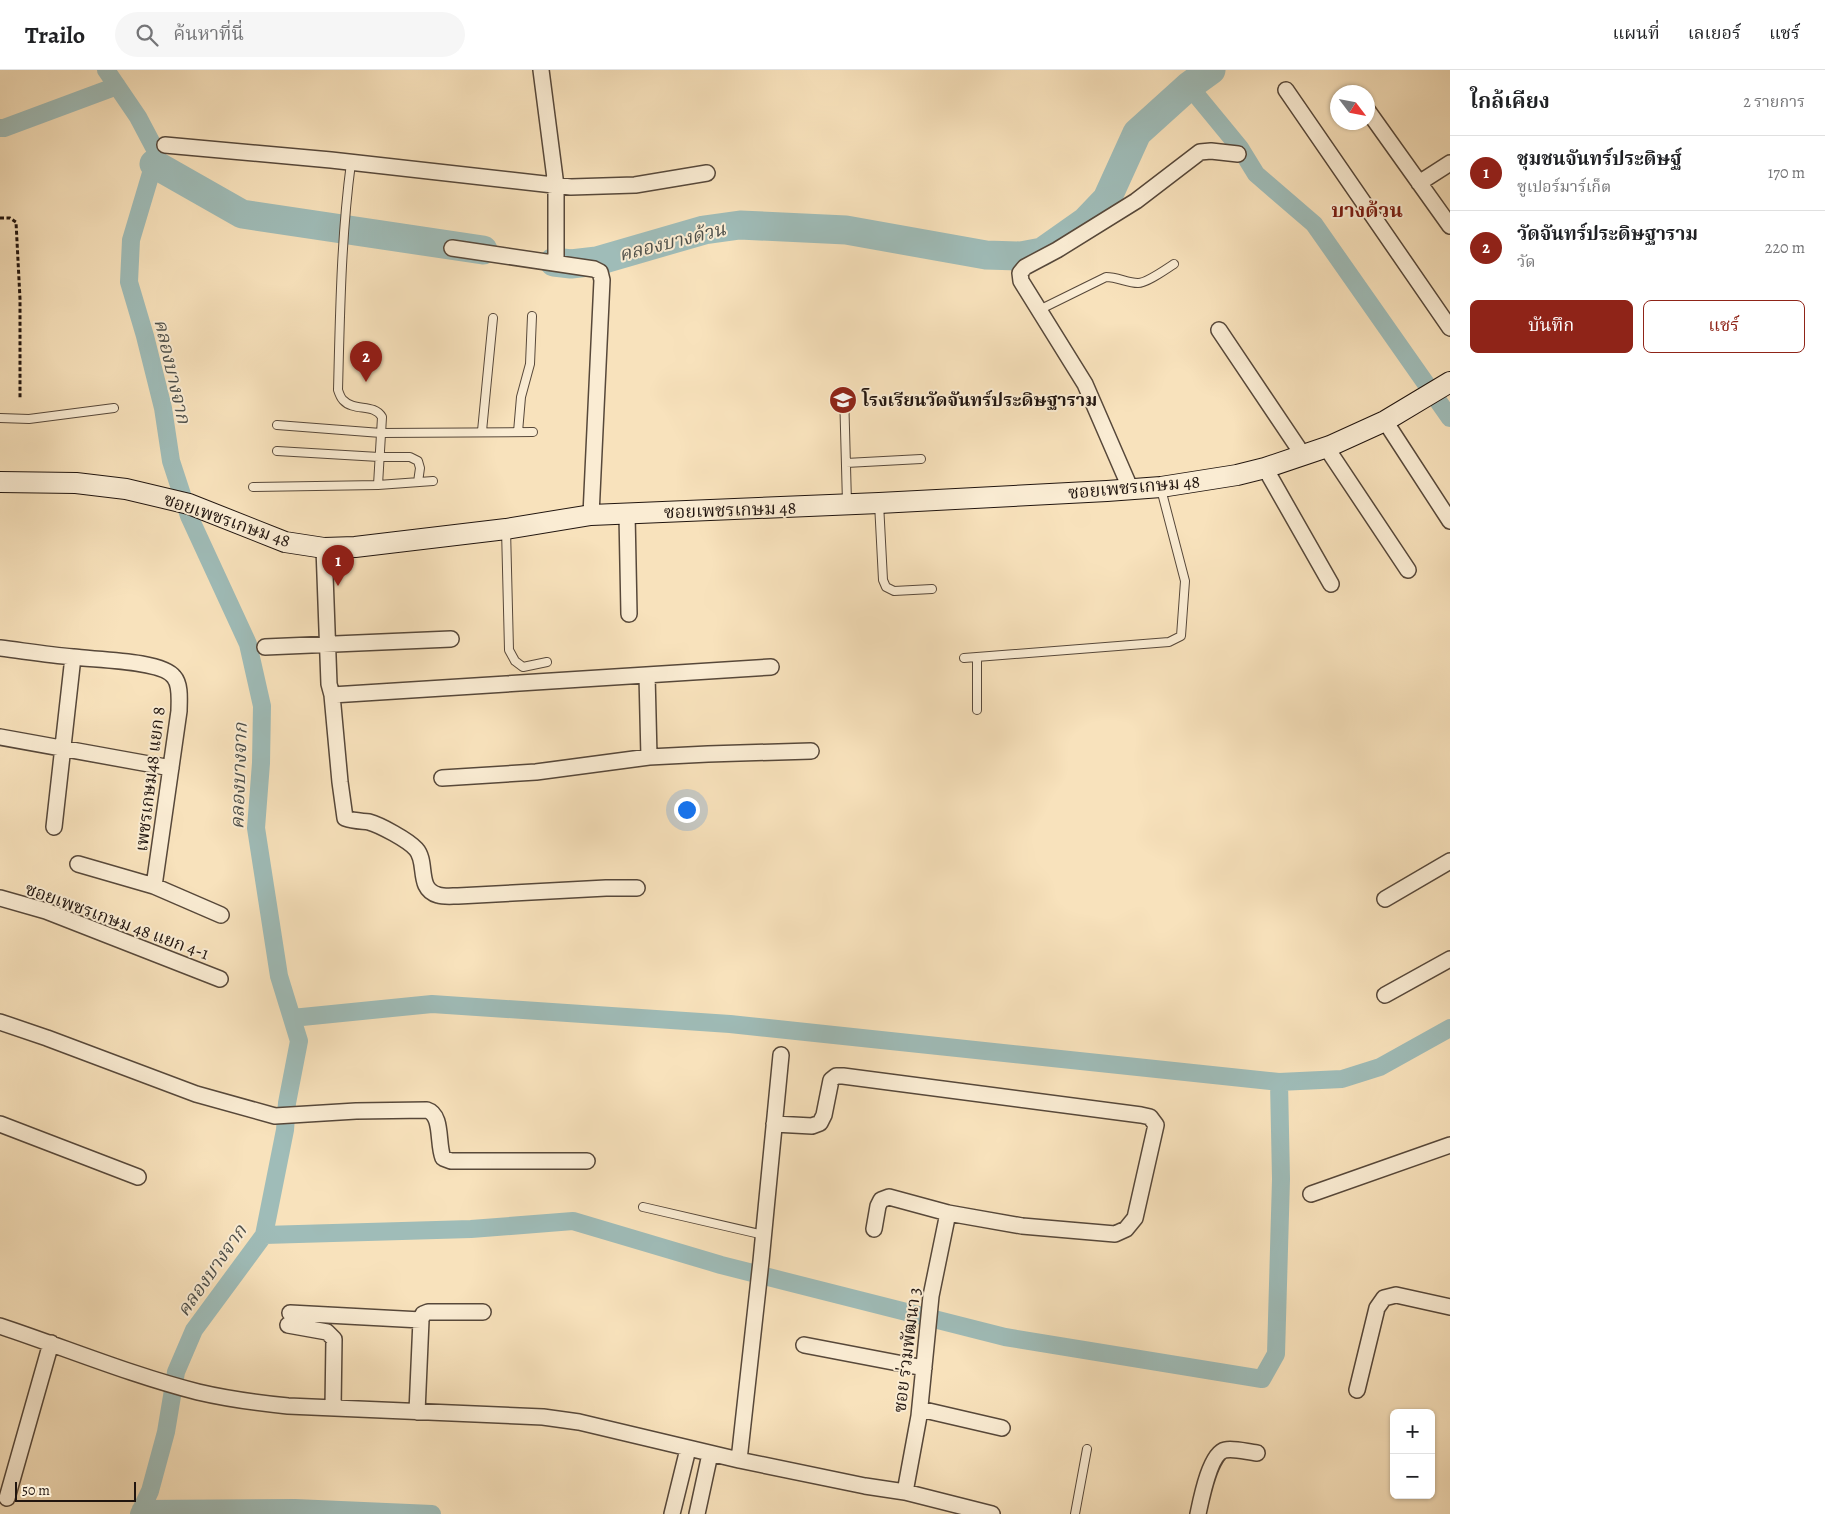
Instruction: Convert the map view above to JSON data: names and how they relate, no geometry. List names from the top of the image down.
{
  "streets": {
    "street": [
      "ซอยเพชรเกษม 48",
      "เพชรเกษม48 แยก 8",
      "ซอยเพชรเกษม 48 แยก 4-1",
      "ซอย ร่วมพัฒนา 3"
    ]
  },
  "districts": ["บางด้วน"],
  "water": ["คลองบางด้วน", "คลองบางจาก"],
  "places": {
    "school or university": ["โรงเรียนวัดจันทร์ประดิษฐาราม"]
  },
  "scale_bar": "50 m",
  "north": "bottom right",
  "page": {
    "header": "Trailo",
    "search": "ค้นหาที่นี่",
    "nav": ["แผนที่", "เลเยอร์", "แชร์"],
    "heading": ["ใกล้เคียง", "2 รายการ"],
    "list": [
      {
        "mark": "1",
        "name": "ชุมชนจันทร์ประดิษฐ์",
        "note": "ซูเปอร์มาร์เก็ต",
        "value": "170 m"
      },
      {
        "mark": "2",
        "name": "วัดจันทร์ประดิษฐาราม",
        "note": "วัด",
        "value": "220 m"
      }
    ],
    "buttons": ["บันทึก", "แชร์"],
    "pins": ["2", "1"],
    "map_buttons": ["+", "−"],
    "scale": "50 m"
  }
}
